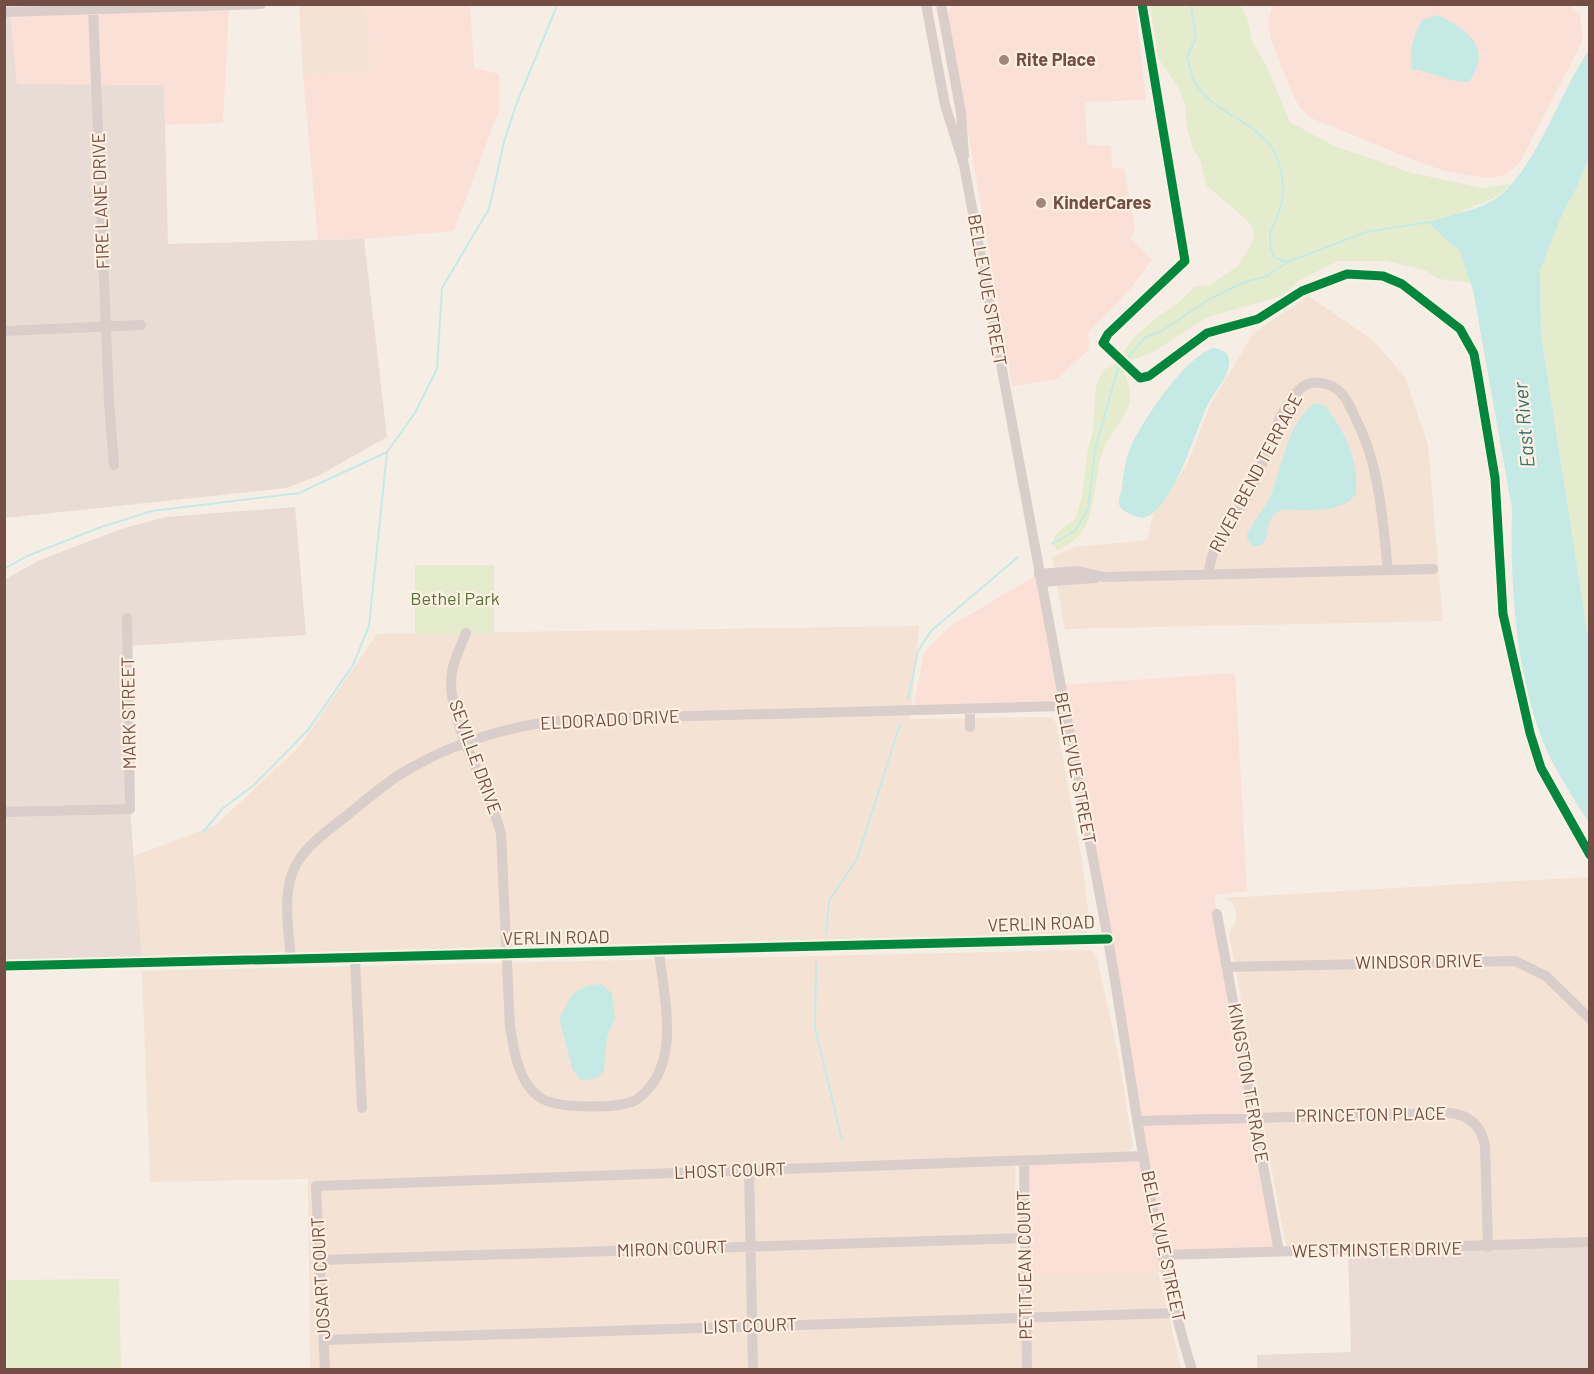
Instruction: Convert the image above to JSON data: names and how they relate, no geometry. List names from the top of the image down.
{
  "streets": {
    "street": [
      "FIRE LANE DRIVE",
      "BELLEVUE STREET",
      "RIVER BEND TERRACE",
      "MARK STREET",
      "ELDORADO DRIVE",
      "SEVILLE DRIVE",
      "VERLIN ROAD",
      "WINDSOR DRIVE",
      "KINGSTON TERRACE",
      "PRINCETON PLACE",
      "LHOST COURT",
      "MIRON COURT",
      "WESTMINSTER DRIVE",
      "PETITJEAN COURT",
      "JOSART COURT",
      "LIST COURT"
    ]
  },
  "crossings": [
    ["BELLEVUE STREET", "RIVER BEND TERRACE"],
    ["BELLEVUE STREET", "ELDORADO DRIVE"],
    ["BELLEVUE STREET", "VERLIN ROAD"],
    ["BELLEVUE STREET", "PRINCETON PLACE"],
    ["BELLEVUE STREET", "LHOST COURT"],
    ["BELLEVUE STREET", "WESTMINSTER DRIVE"],
    ["BELLEVUE STREET", "LIST COURT"],
    ["ELDORADO DRIVE", "SEVILLE DRIVE"],
    ["ELDORADO DRIVE", "VERLIN ROAD"],
    ["SEVILLE DRIVE", "VERLIN ROAD"],
    ["WINDSOR DRIVE", "KINGSTON TERRACE"],
    ["KINGSTON TERRACE", "PRINCETON PLACE"],
    ["KINGSTON TERRACE", "WESTMINSTER DRIVE"],
    ["PRINCETON PLACE", "WESTMINSTER DRIVE"],
    ["LHOST COURT", "PETITJEAN COURT"],
    ["LHOST COURT", "JOSART COURT"],
    ["MIRON COURT", "PETITJEAN COURT"],
    ["MIRON COURT", "JOSART COURT"],
    ["PETITJEAN COURT", "LIST COURT"],
    ["JOSART COURT", "LIST COURT"]
  ],
  "water": ["East River"],
  "parks": ["Bethel Park"],
  "places": ["Rite Place", "KinderCares"]
}
